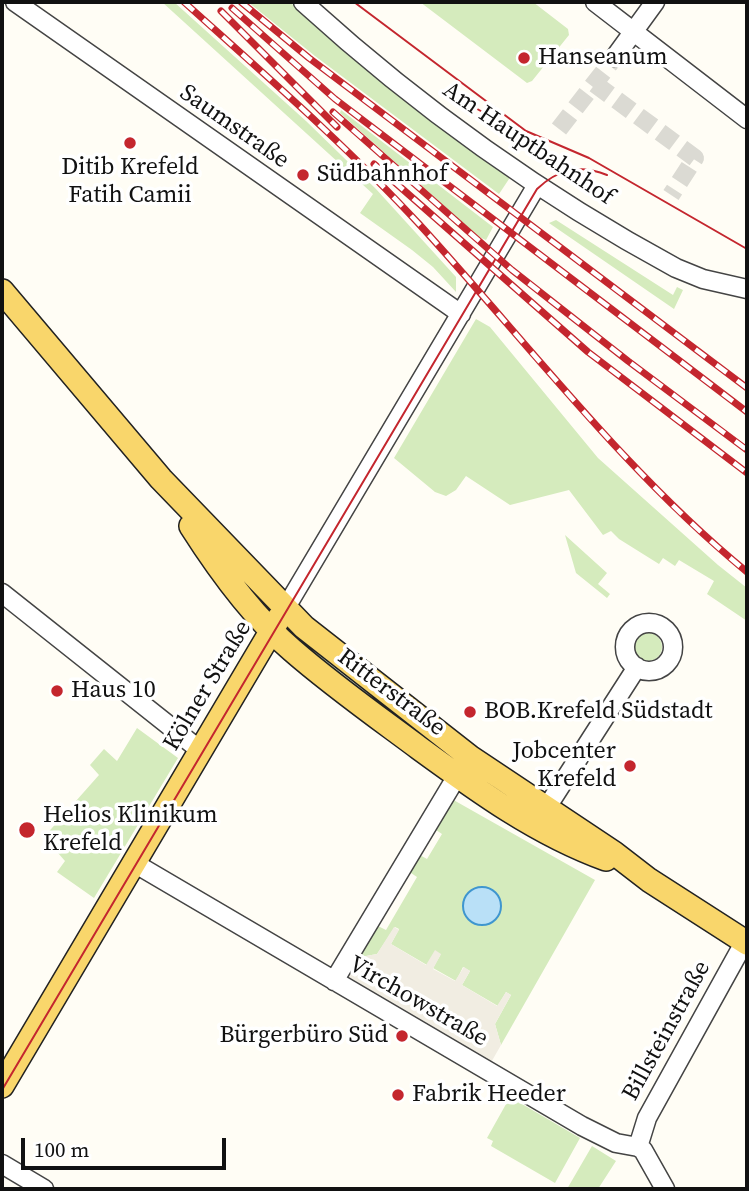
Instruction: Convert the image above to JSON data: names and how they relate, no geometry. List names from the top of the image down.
{
  "streets": {
    "main road": ["Kölner Straße", "Ritterstraße"],
    "street": [
      "Saumstraße",
      "Am Hauptbahnhof",
      "Virchowstraße",
      "Billsteinstraße"
    ]
  },
  "crossings": [
    ["Saumstraße", "Kölner Straße"],
    ["Am Hauptbahnhof", "Kölner Straße"],
    ["Kölner Straße", "Ritterstraße"],
    ["Kölner Straße", "Virchowstraße"],
    ["Ritterstraße", "Billsteinstraße"],
    ["Virchowstraße", "Billsteinstraße"]
  ],
  "places": [
    "Hanseanum",
    "Ditib Krefeld Fatih Camii",
    "Südbahnhof",
    "Haus 10",
    "BOB.Krefeld Südstadt",
    "Jobcenter Krefeld",
    "Helios Klinikum Krefeld",
    "Bürgerbüro Süd",
    "Fabrik Heeder"
  ],
  "scale_bar": "100 m"
}
